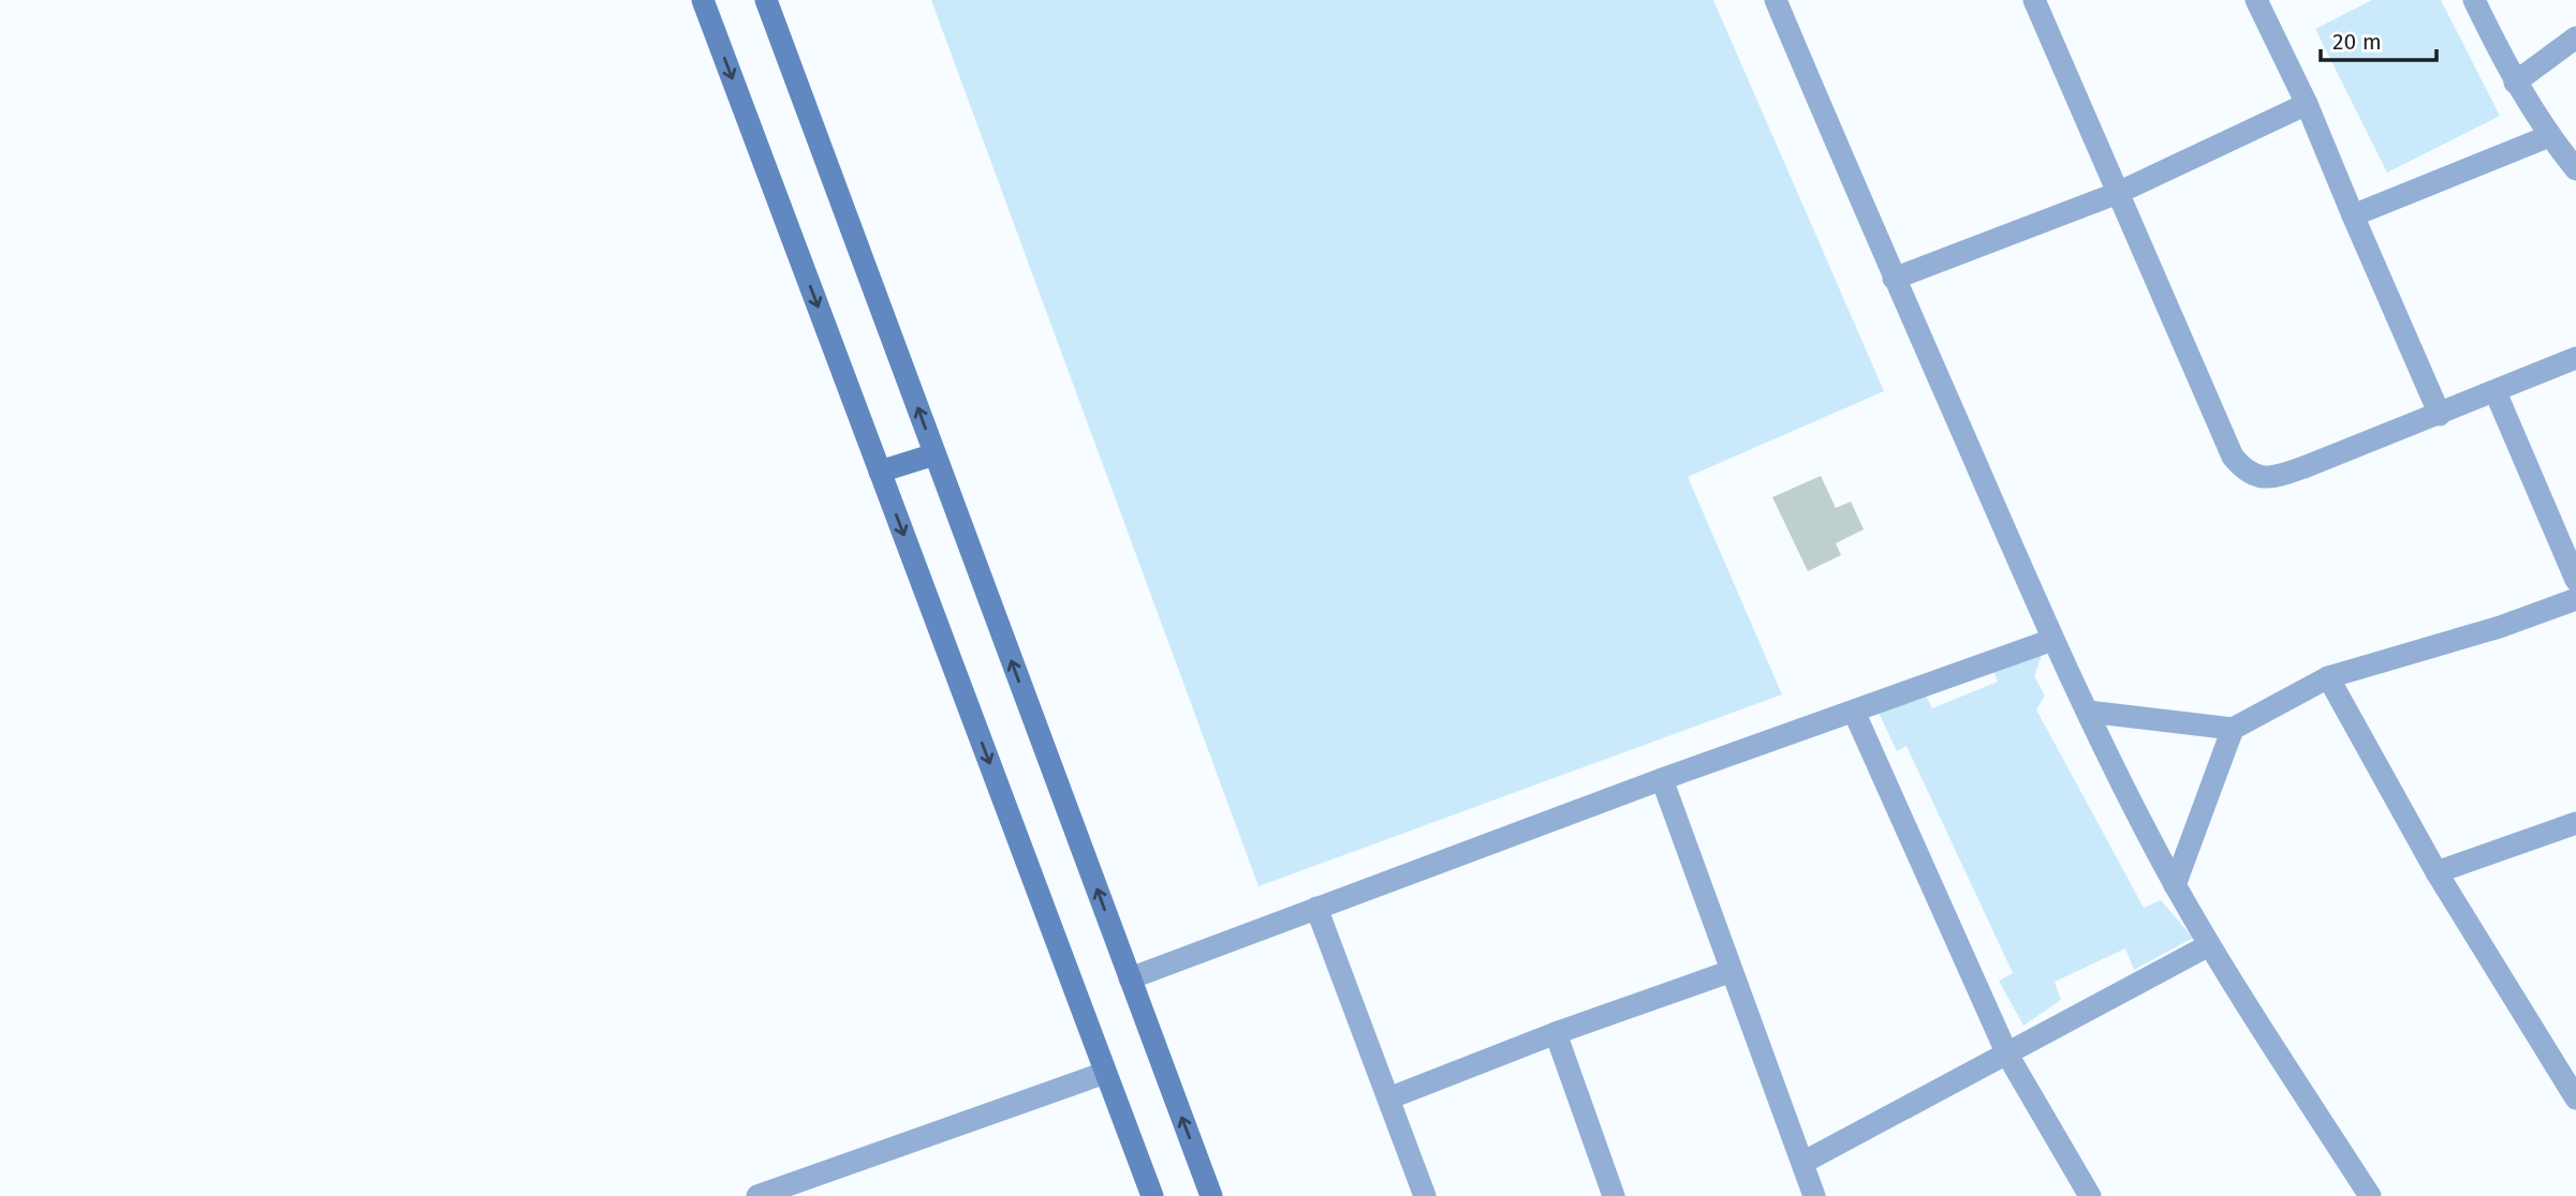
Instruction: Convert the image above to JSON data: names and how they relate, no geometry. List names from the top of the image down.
{
  "scale_bar": "20 m"
}
